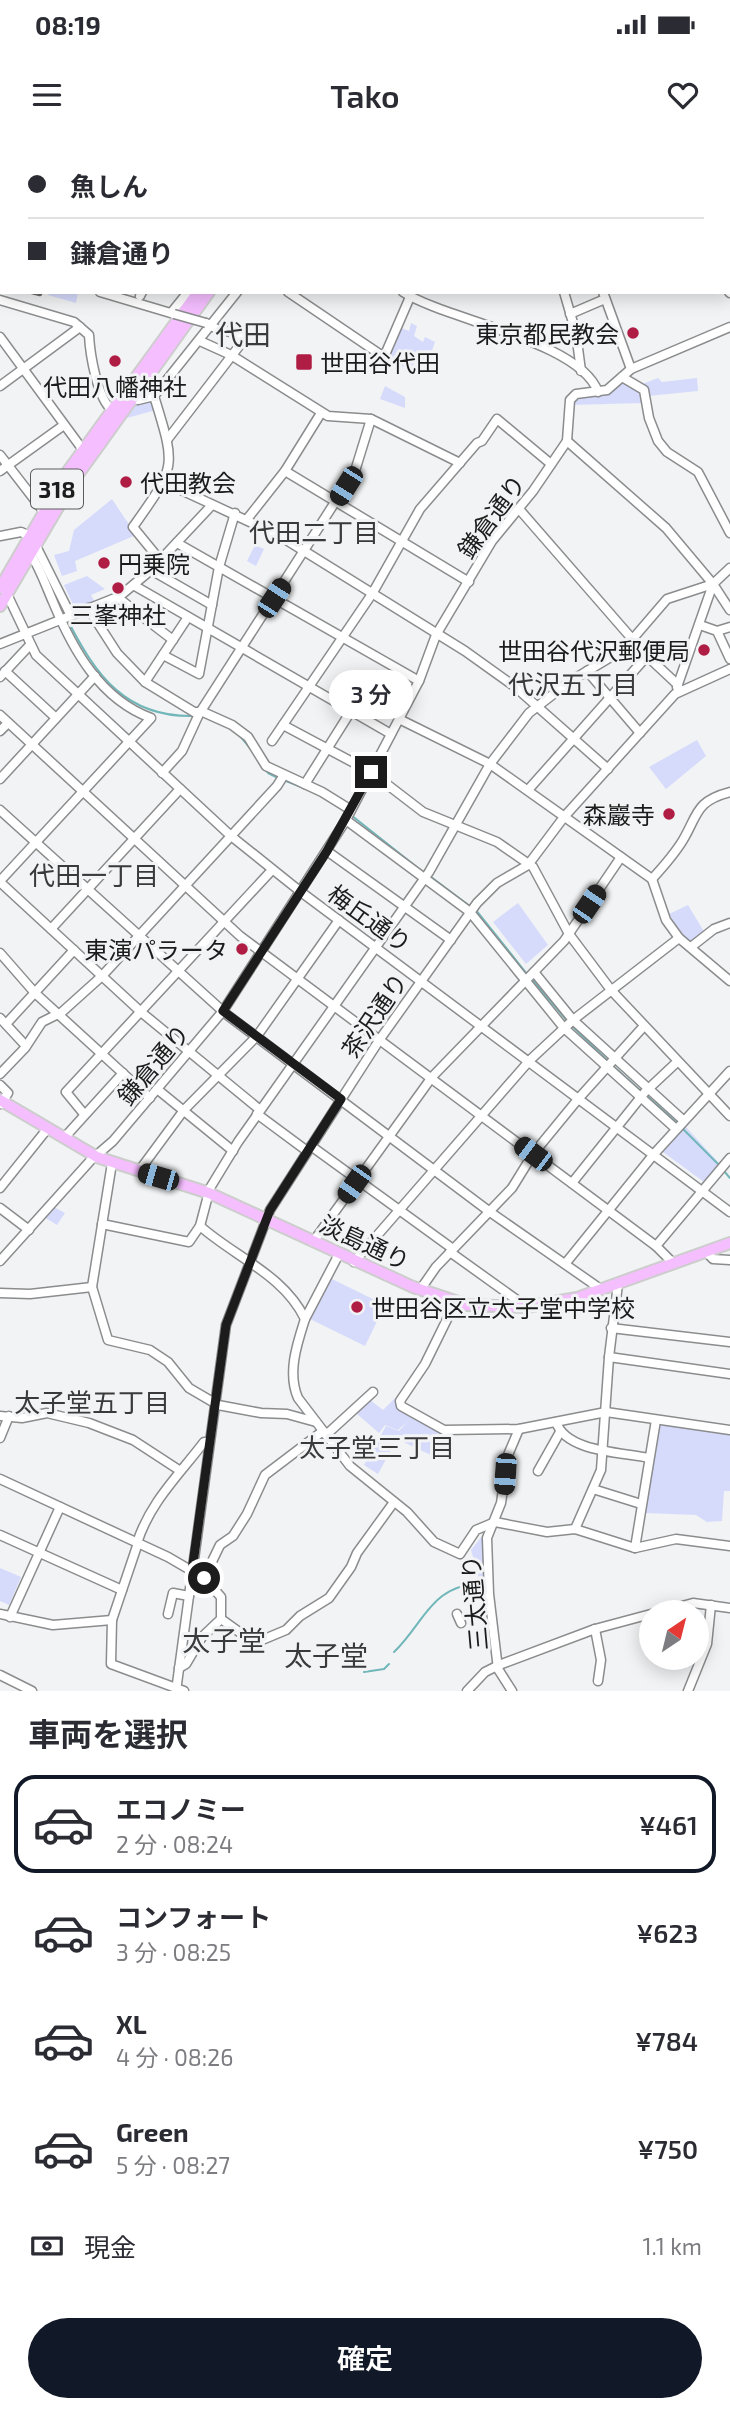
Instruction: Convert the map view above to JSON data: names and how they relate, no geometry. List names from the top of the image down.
{
  "streets": {
    "main road": ["318", "淡島通り"],
    "street": [
      "鎌倉通り",
      "梅丘通り",
      "茶沢通り",
      "三太通り"
    ]
  },
  "crossings": [
    ["318", "梅丘通り"],
    ["鎌倉通り", "梅丘通り"],
    ["鎌倉通り", "淡島通り"],
    ["梅丘通り", "茶沢通り"],
    ["茶沢通り", "淡島通り"]
  ],
  "districts": [
    "代田",
    "代田二丁目",
    "代沢五丁目",
    "代田一丁目",
    "太子堂五丁目",
    "太子堂三丁目",
    "太子堂",
    "太子堂"
  ],
  "places": {
    "other": [
      "東京都民教会",
      "代田八幡神社",
      "代田教会",
      "円乗院",
      "三峯神社",
      "世田谷代沢郵便局",
      "森巖寺",
      "東演パラータ",
      "世田谷区立太子堂中学校"
    ],
    "transit": ["世田谷代田"]
  },
  "north": "top right",
  "page": {
    "status": "08:19",
    "header": "Tako",
    "banner": ["魚しん", "鎌倉通り"],
    "bubble": "3 分",
    "heading": "車両を選択",
    "list": [
      {
        "name": "エコノミー",
        "note": "2 分 · 08:24",
        "value": "¥461"
      },
      {
        "name": "コンフォート",
        "note": "3 分 · 08:25",
        "value": "¥623"
      },
      {
        "name": "XL",
        "note": "4 分 · 08:26",
        "value": "¥784"
      },
      {
        "name": "Green",
        "note": "5 分 · 08:27",
        "value": "¥750"
      }
    ],
    "pay": ["現金", "1.1 km"],
    "buttons": "確定"
  }
}
